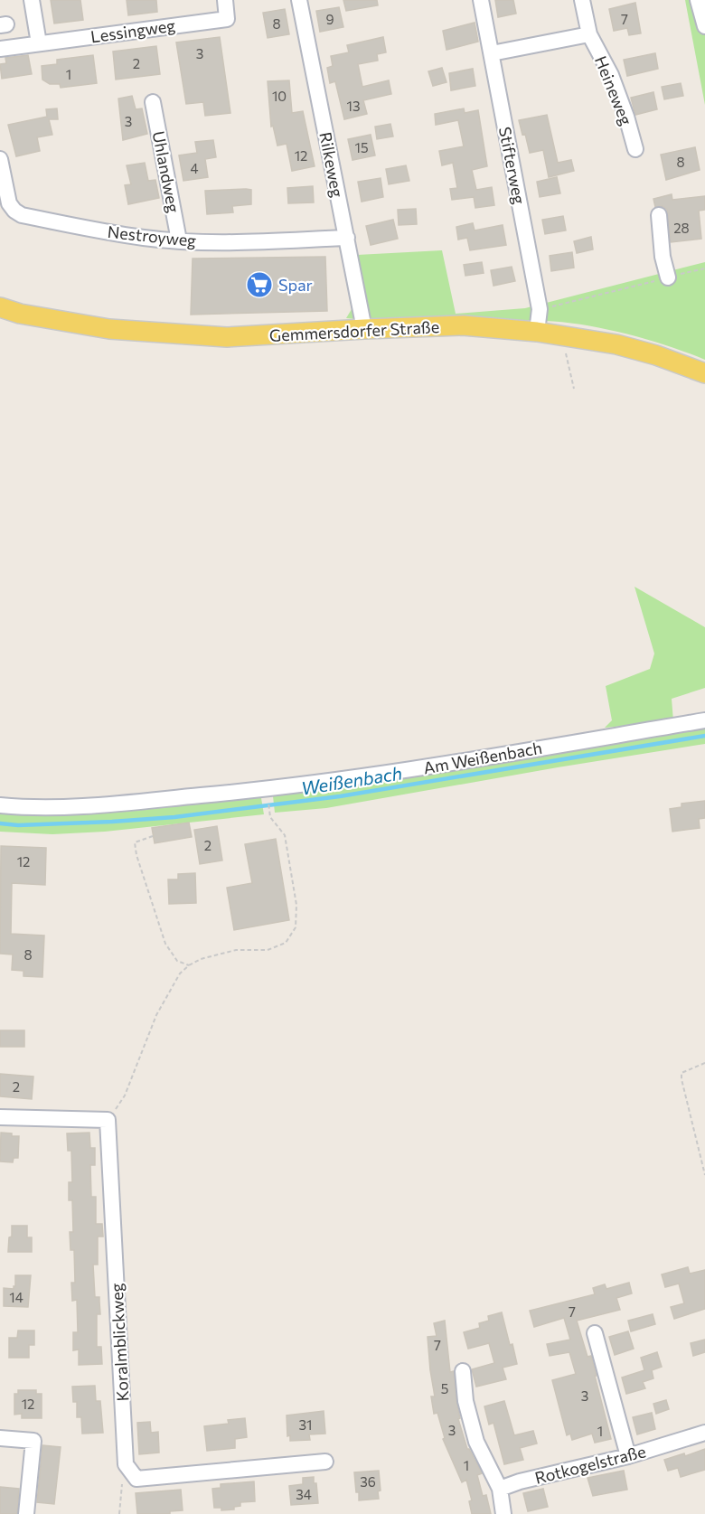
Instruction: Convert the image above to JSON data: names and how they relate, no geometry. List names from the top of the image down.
{
  "streets": {
    "main road": ["Gemmersdorfer Straße"],
    "street": [
      "Lessingweg",
      "Heineweg",
      "Rilkeweg",
      "Stifterweg",
      "Uhlandweg",
      "Nestroyweg",
      "Am Weißenbach",
      "Koralmblickweg",
      "Rotkogelstraße"
    ]
  },
  "crossings": [
    ["Rilkeweg", "Nestroyweg"],
    ["Rilkeweg", "Gemmersdorfer Straße"],
    ["Stifterweg", "Gemmersdorfer Straße"],
    ["Uhlandweg", "Nestroyweg"]
  ],
  "water": ["Weißenbach"],
  "places": {
    "supermarket": ["Spar"]
  },
  "house_numbers": [
    "9",
    "7",
    "8",
    "3",
    "2",
    "1",
    "10",
    "13",
    "3",
    "15",
    "12",
    "8",
    "4",
    "28",
    "2",
    "12",
    "8",
    "2",
    "14",
    "7",
    "7",
    "5",
    "3",
    "12",
    "31",
    "3",
    "1",
    "1",
    "36",
    "34"
  ]
}
